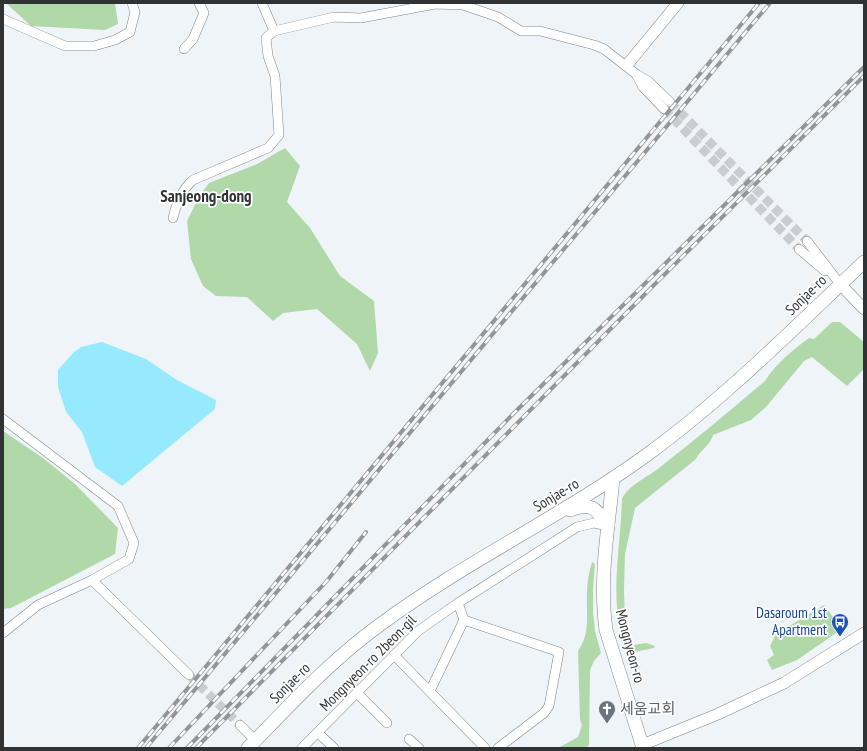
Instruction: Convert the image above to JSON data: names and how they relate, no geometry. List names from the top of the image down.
{
  "streets": {
    "main road": ["Sonjae-ro", "Mongnyeon-ro"],
    "street": ["Mongnyeon-ro 2beon-gil"]
  },
  "crossings": [
    ["Sonjae-ro", "Mongnyeon-ro"],
    ["Mongnyeon-ro", "Mongnyeon-ro 2beon-gil"]
  ],
  "districts": ["Sanjeong-dong"],
  "places": {
    "bus stop": ["Dasaroum 1st Apartment"],
    "church": ["세움교회"]
  }
}
